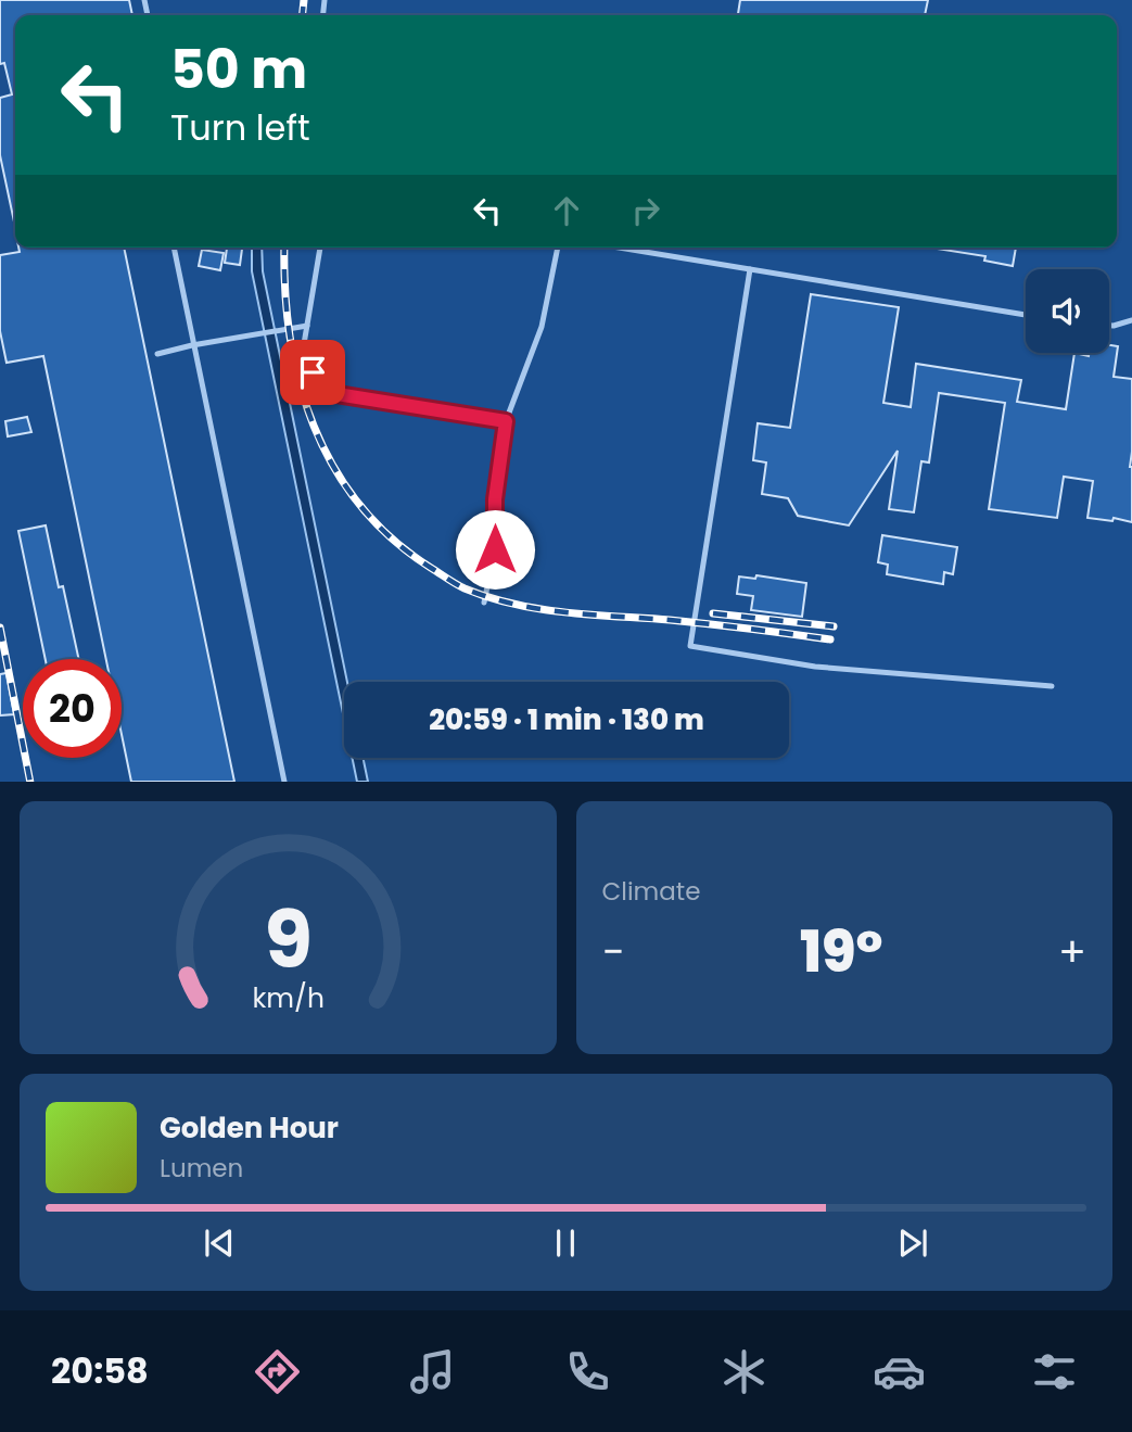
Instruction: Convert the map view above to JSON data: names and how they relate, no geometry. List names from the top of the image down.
{
  "page": {
    "turn": ["50 m", "Turn left"],
    "limit": "20",
    "trip": "20:59 · 1 min · 130 m",
    "tile": "Climate",
    "heat": ["−", "19°", "+"],
    "song": ["Golden Hour", "Lumen"],
    "tabs": "20:58",
    "gauge": ["9", "km/h"]
  }
}
